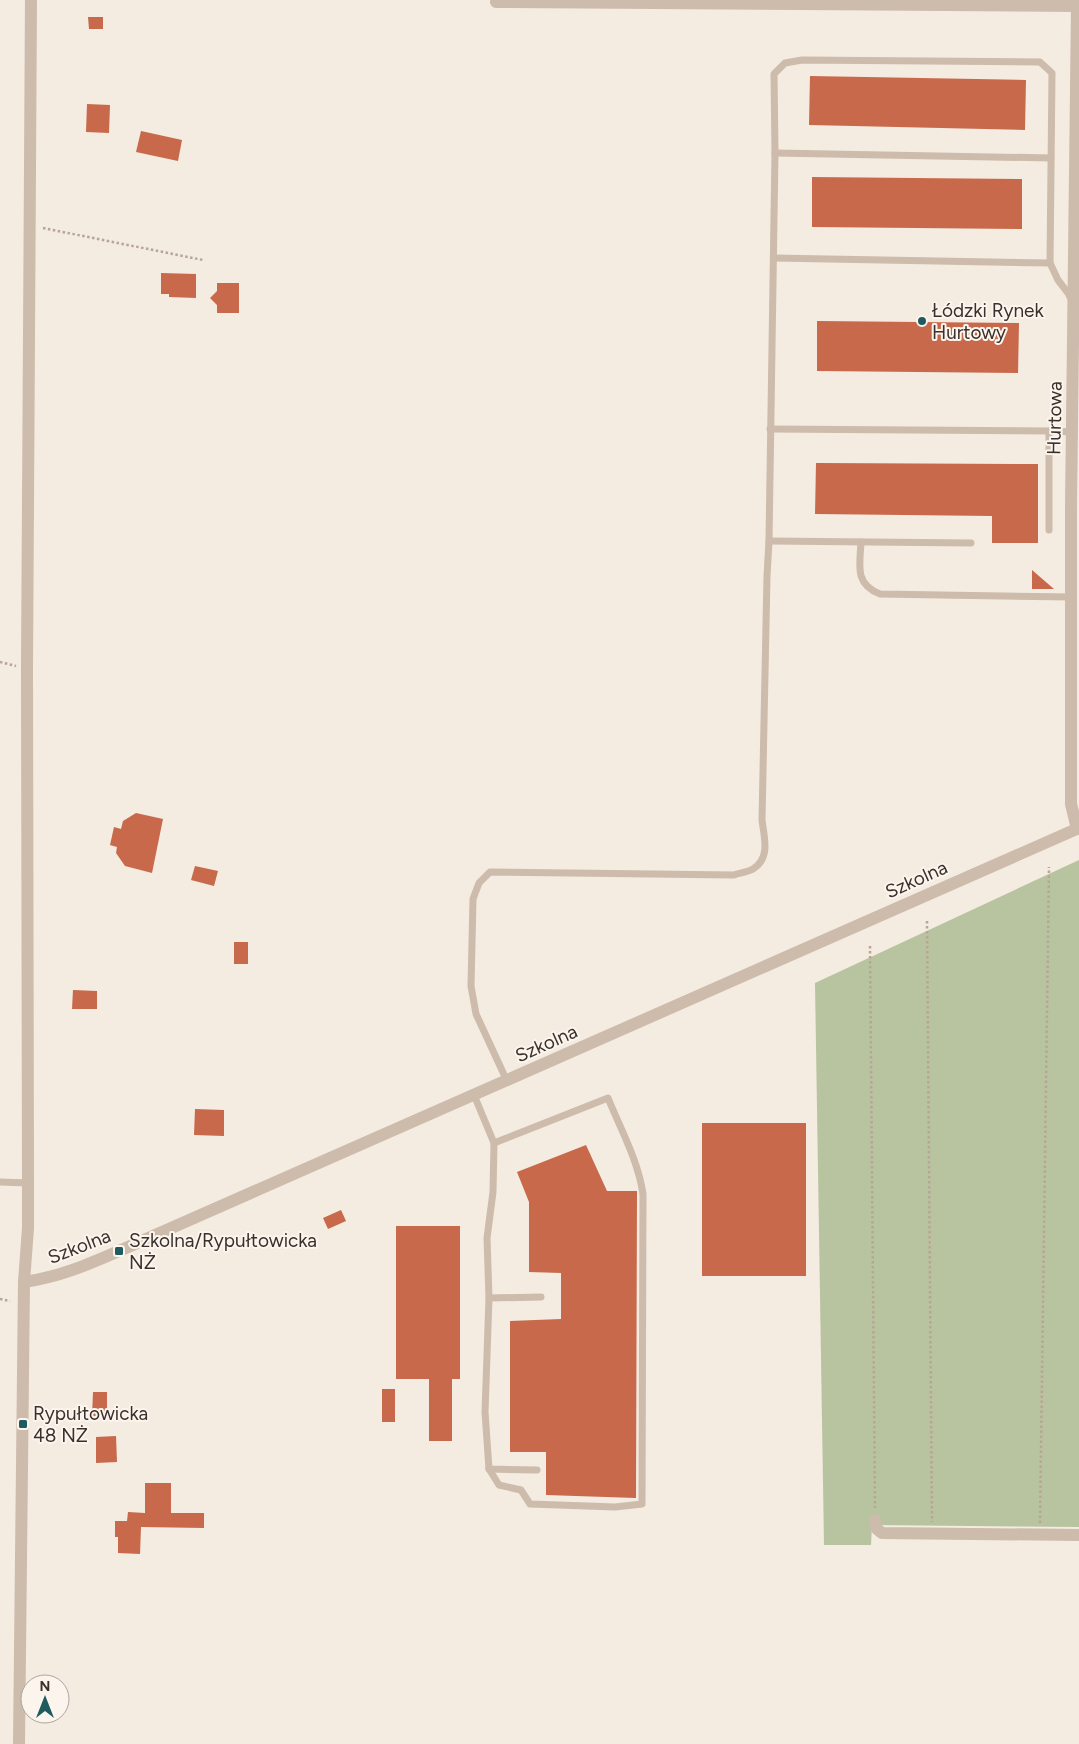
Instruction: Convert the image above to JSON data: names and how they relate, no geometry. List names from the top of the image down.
{
  "streets": {
    "street": ["Hurtowa", "Szkolna"]
  },
  "crossings": [
    ["Hurtowa", "Szkolna"]
  ],
  "places": {
    "other": ["Łódzki Rynek Hurtowy"],
    "transit": ["Szkolna/Rypułtowicka NŻ", "Rypułtowicka 48 NŻ"]
  },
  "north": "top"
}
